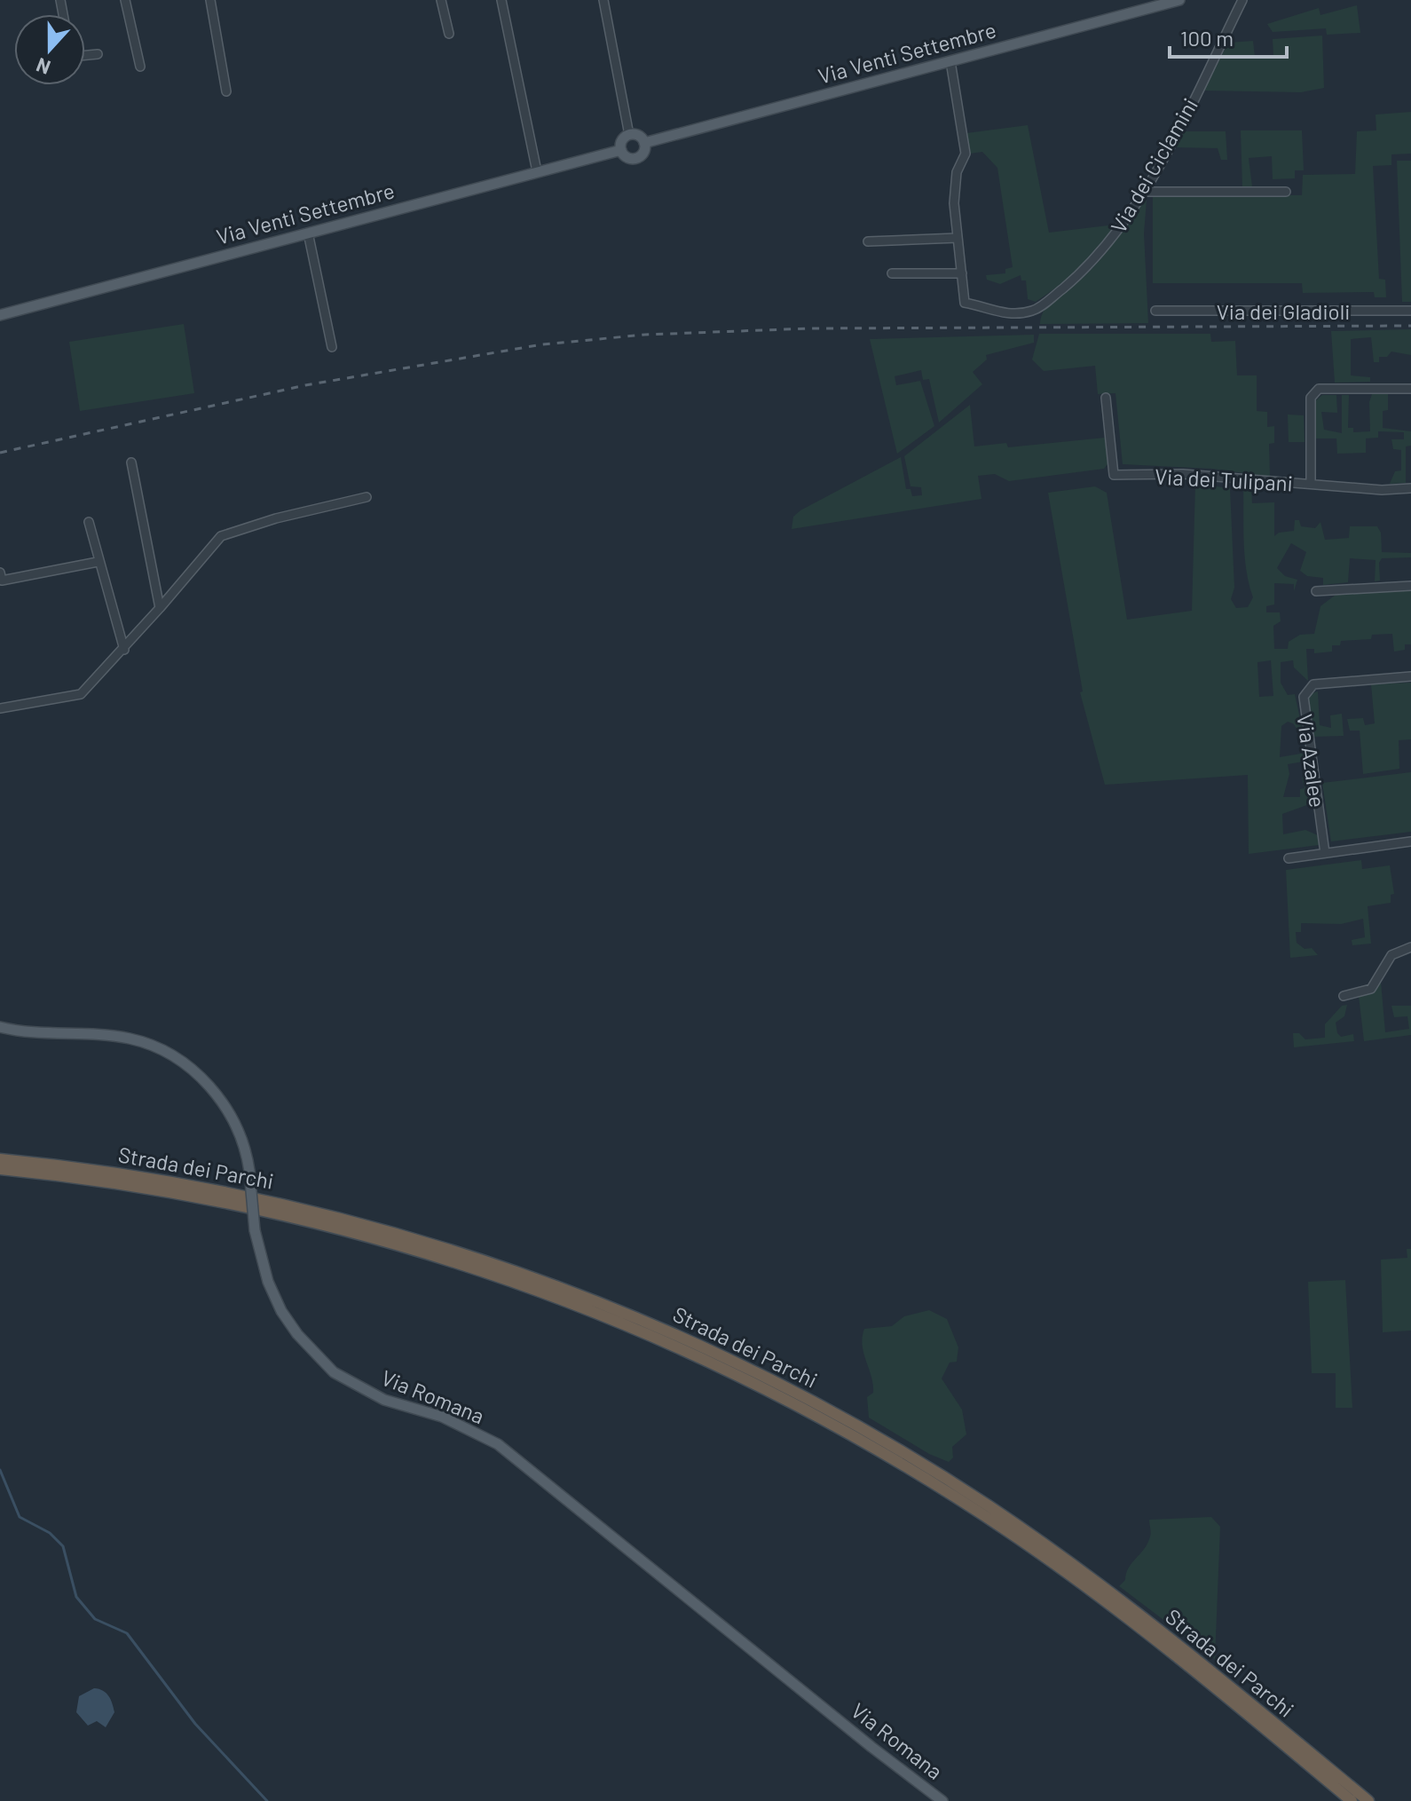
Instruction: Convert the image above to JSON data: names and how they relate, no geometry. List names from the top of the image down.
{
  "streets": {
    "highway": ["Strada dei Parchi"],
    "main road": ["Via Venti Settembre", "Via Romana"],
    "street": [
      "Via dei Ciclamini",
      "Via dei Gladioli",
      "Via dei Tulipani",
      "Via Azalee"
    ]
  },
  "scale_bar": "100 m",
  "north": "bottom"
}
